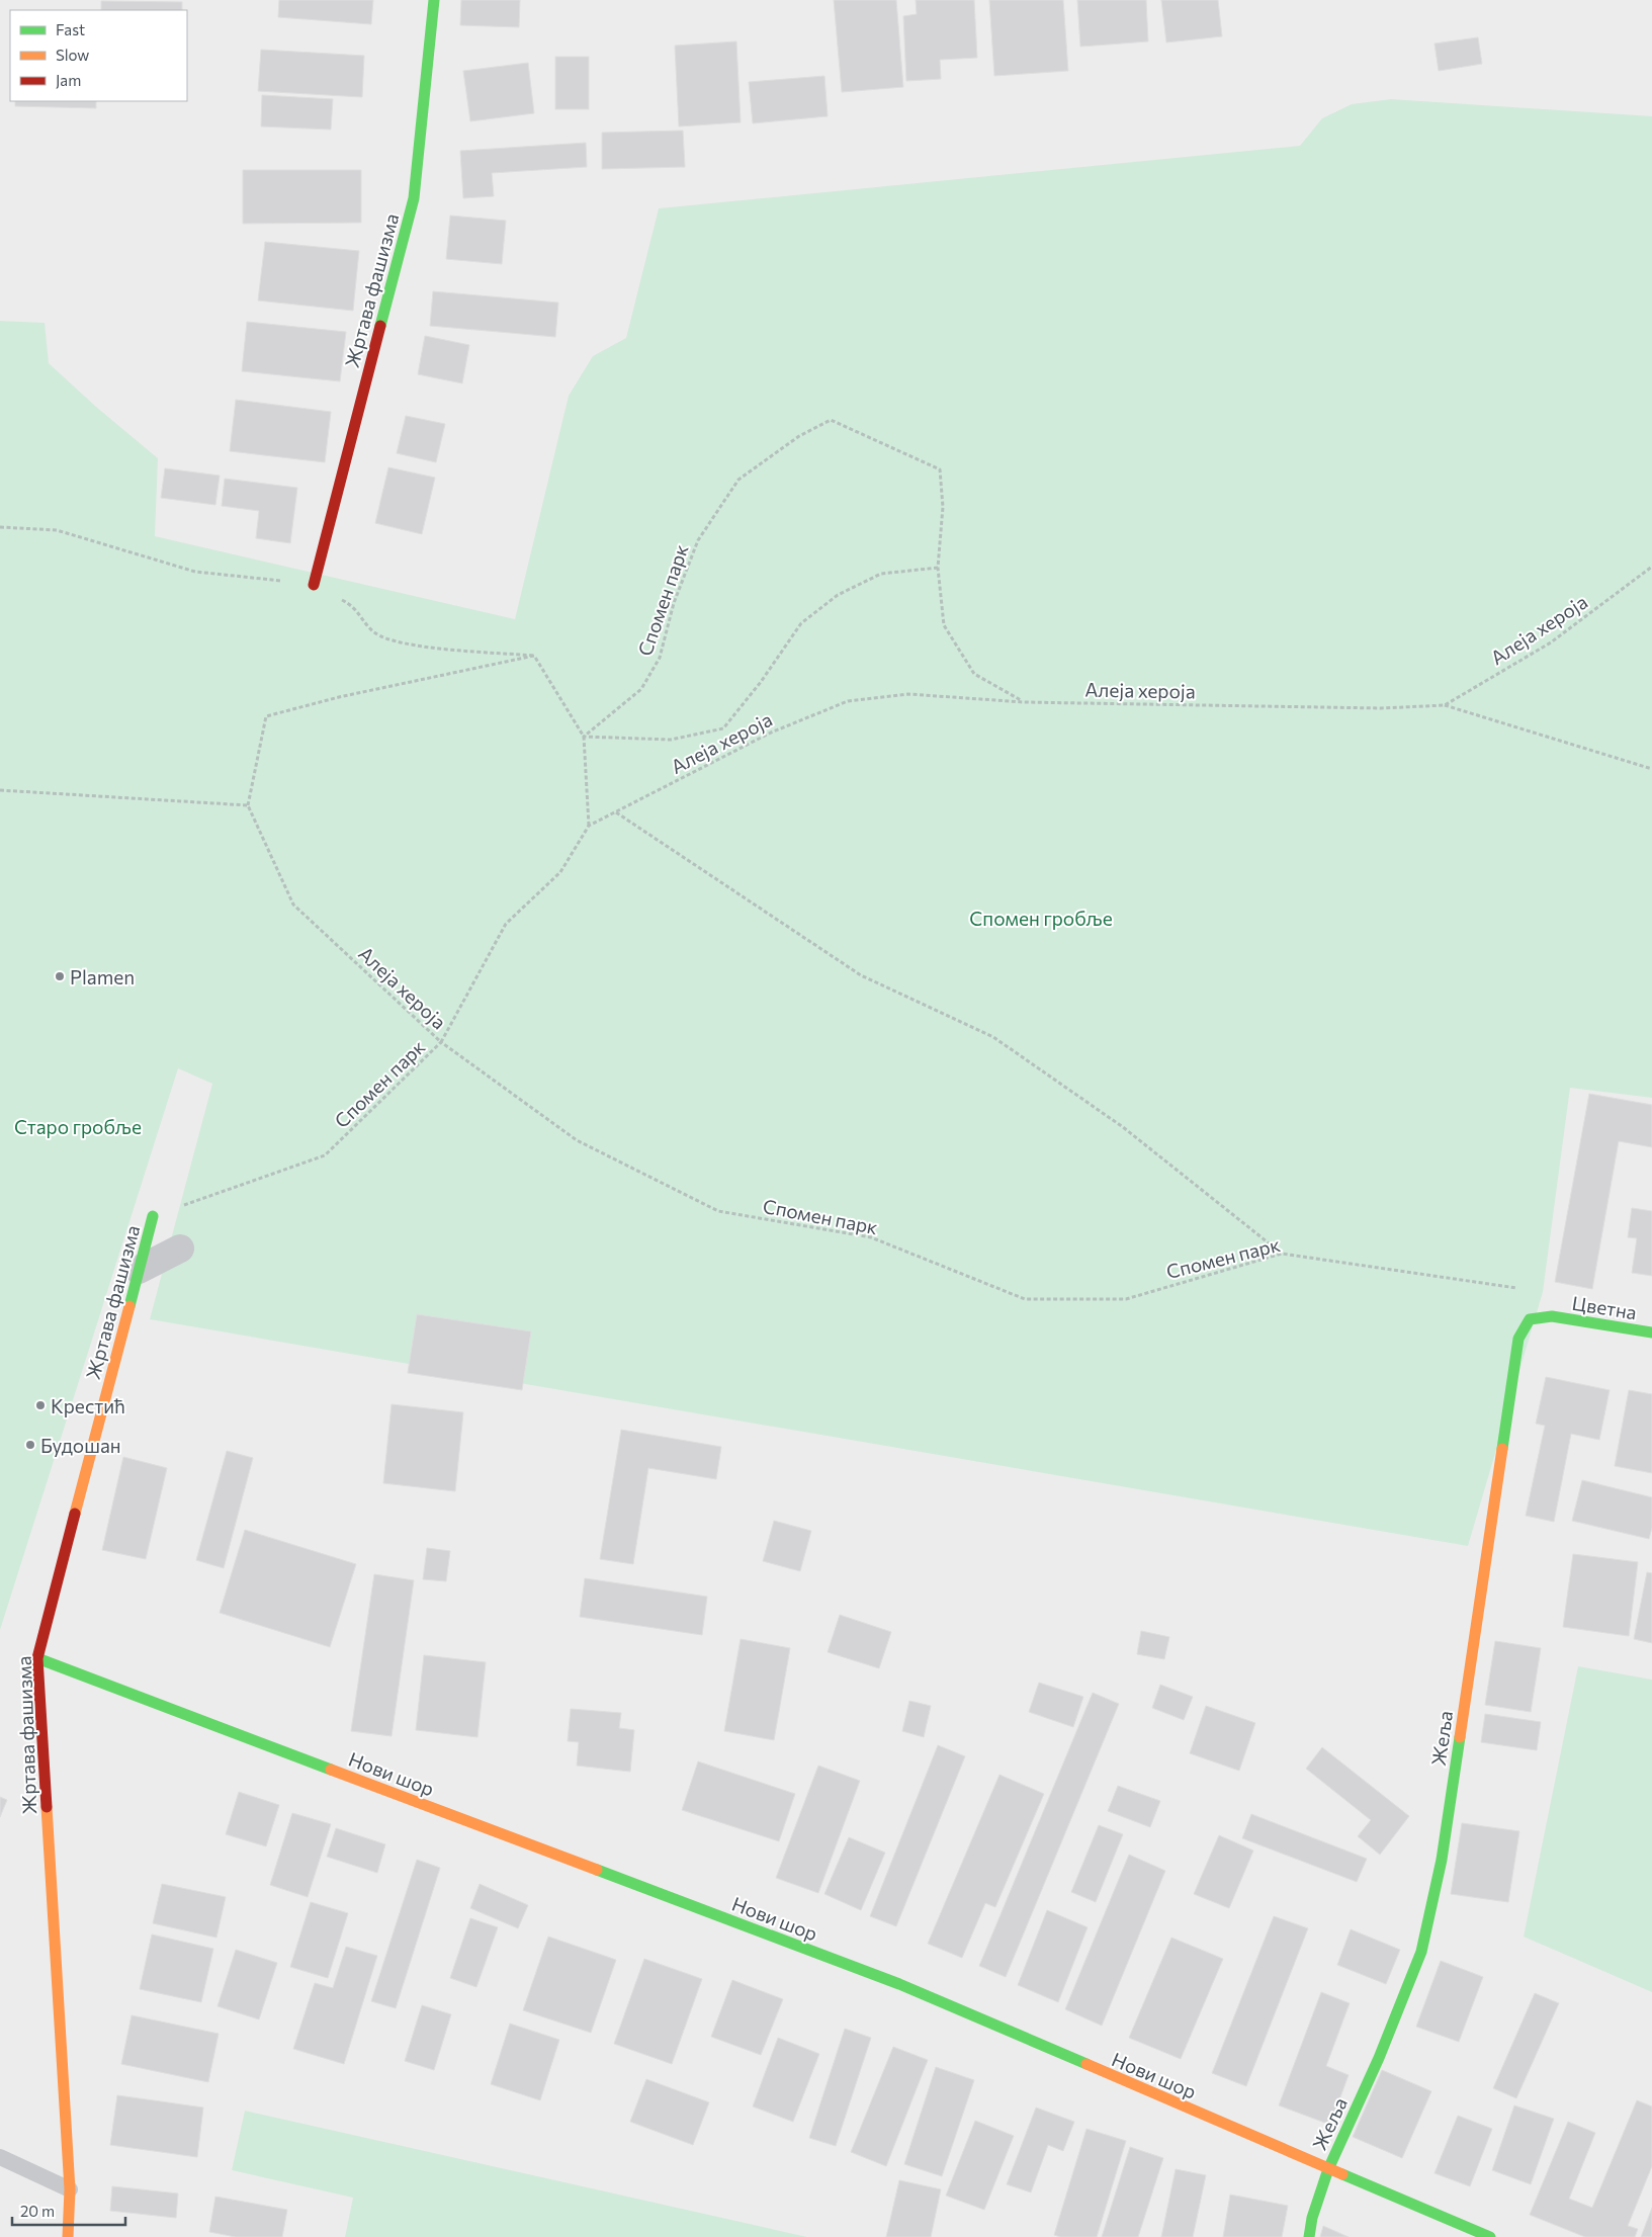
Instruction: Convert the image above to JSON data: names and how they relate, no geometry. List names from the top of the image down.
{
  "streets": {
    "street": [
      "Жртава фашизма",
      "Цветна",
      "Жеља",
      "Нови шор"
    ],
    "path": ["Спомен парк", "Алеја хероја"]
  },
  "crossings": [
    ["Жртава фашизма", "Спомен парк"],
    ["Жртава фашизма", "Нови шор"],
    ["Спомен парк", "Алеја хероја"],
    ["Спомен парк", "Цветна"],
    ["Спомен парк", "Жеља"],
    ["Цветна", "Жеља"],
    ["Жеља", "Нови шор"]
  ],
  "parks": ["Спомен гробље", "Старо гробље"],
  "places": ["Plamen", "Крестић", "Будошан"],
  "legend": ["Fast", "Slow", "Jam"],
  "scale_bar": "20 m"
}
